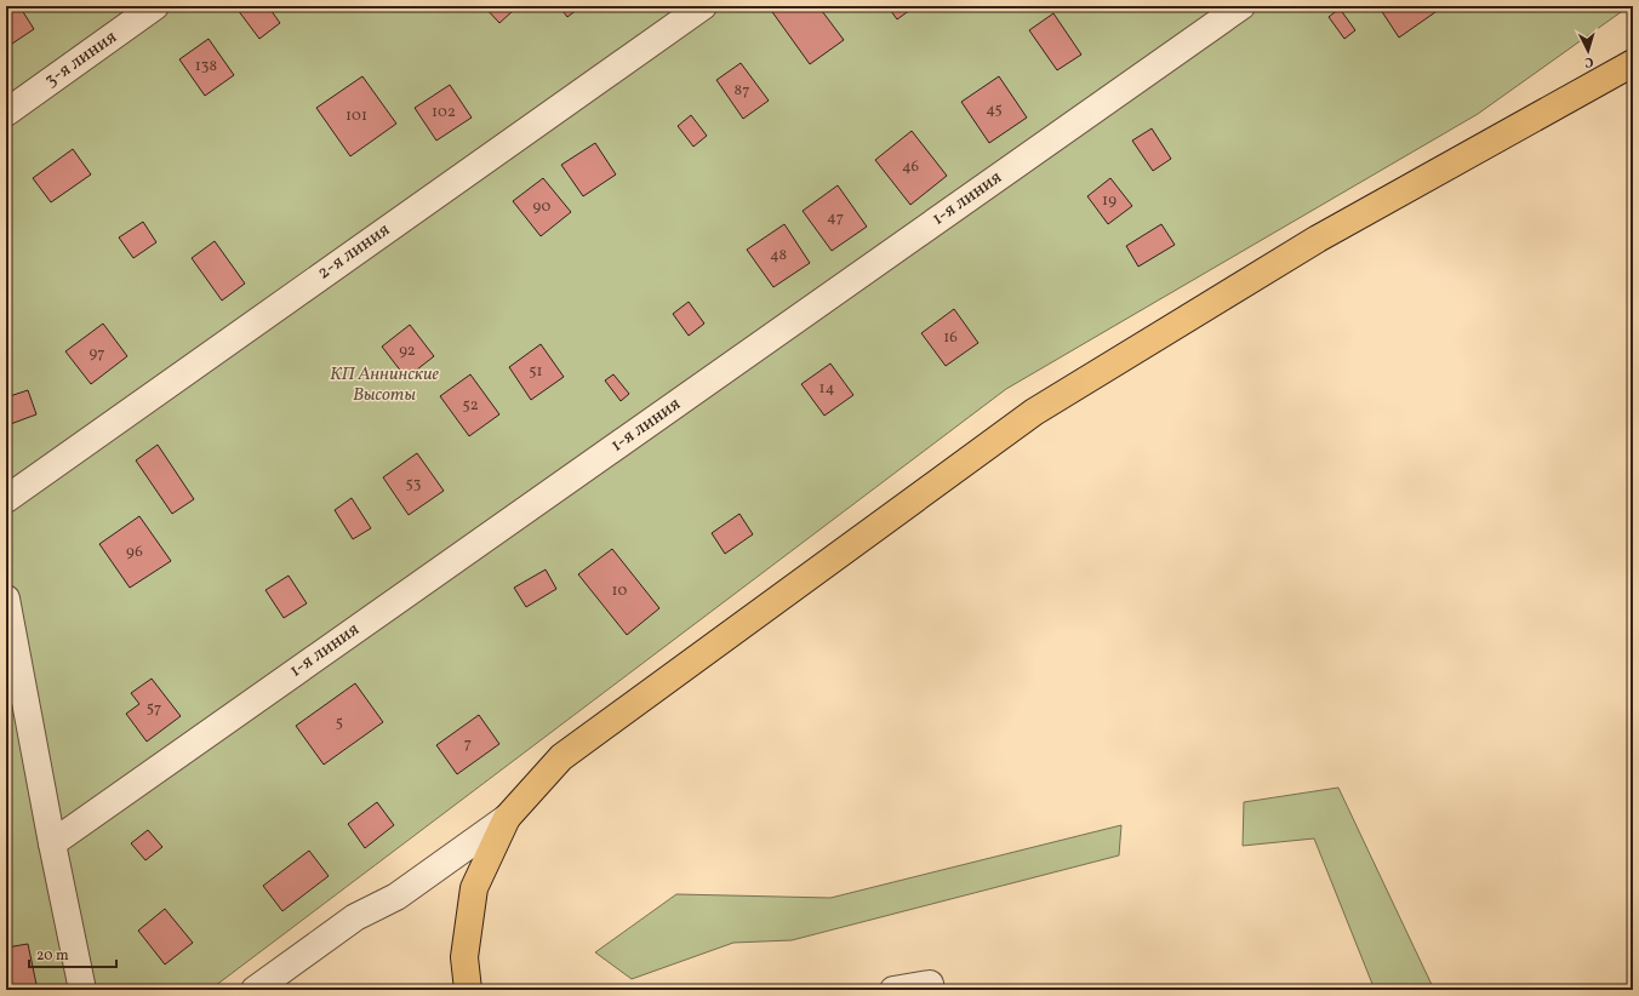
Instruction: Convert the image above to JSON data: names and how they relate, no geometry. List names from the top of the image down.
{
  "streets": {
    "street": ["3-я линия", "1-я линия", "2-я линия"]
  },
  "parks": ["КП Аннинские Высоты"],
  "house_numbers": [
    "138",
    "87",
    "45",
    "102",
    "101",
    "46",
    "19",
    "90",
    "47",
    "48",
    "16",
    "92",
    "97",
    "51",
    "14",
    "52",
    "53",
    "96",
    "10",
    "57",
    "5",
    "7"
  ],
  "scale_bar": "20 m",
  "north": "bottom"
}
